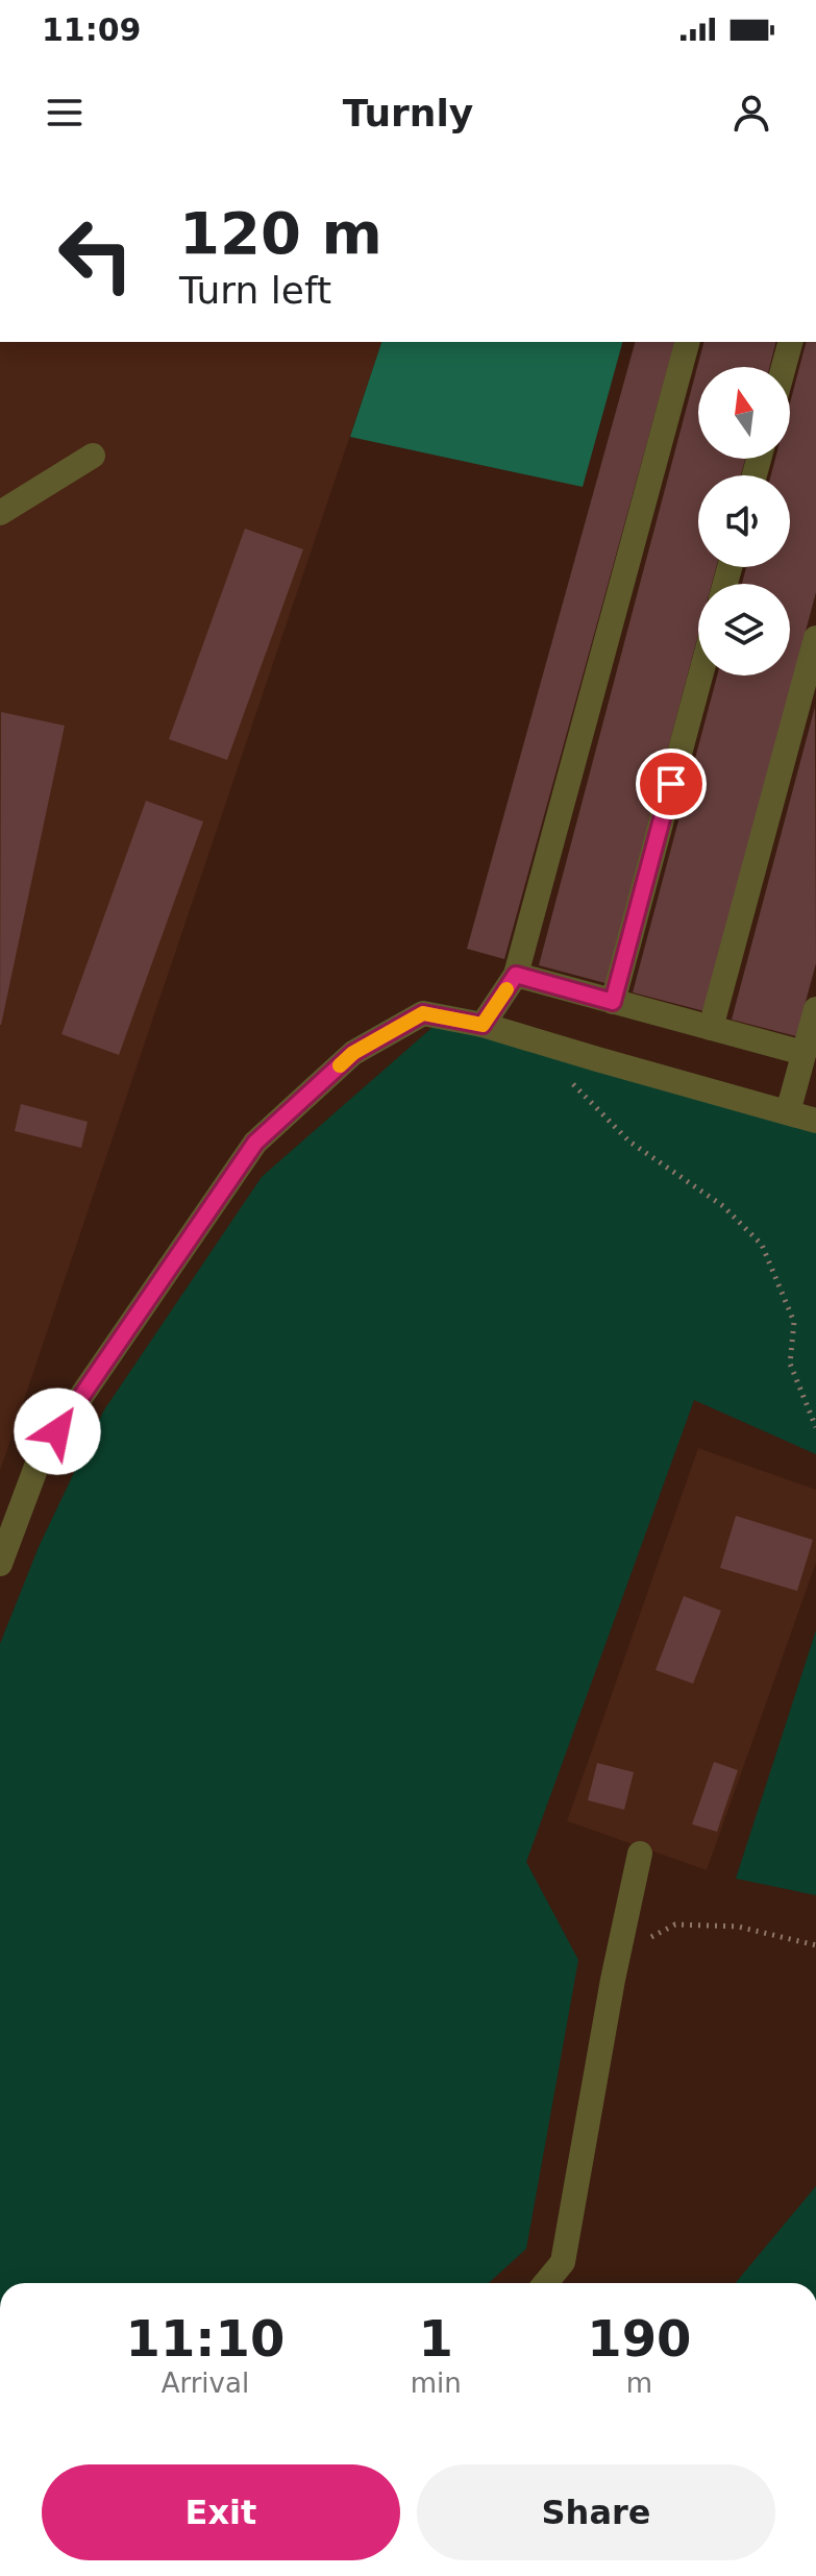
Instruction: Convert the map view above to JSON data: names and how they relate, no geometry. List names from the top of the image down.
{
  "north": "top",
  "page": {
    "status": "11:09",
    "header": "Turnly",
    "turn": ["120 m", "Turn left"],
    "eta": [
      "11:10",
      "Arrival",
      "1",
      "min",
      "190",
      "m"
    ],
    "buttons": ["Exit", "Share"]
  }
}
